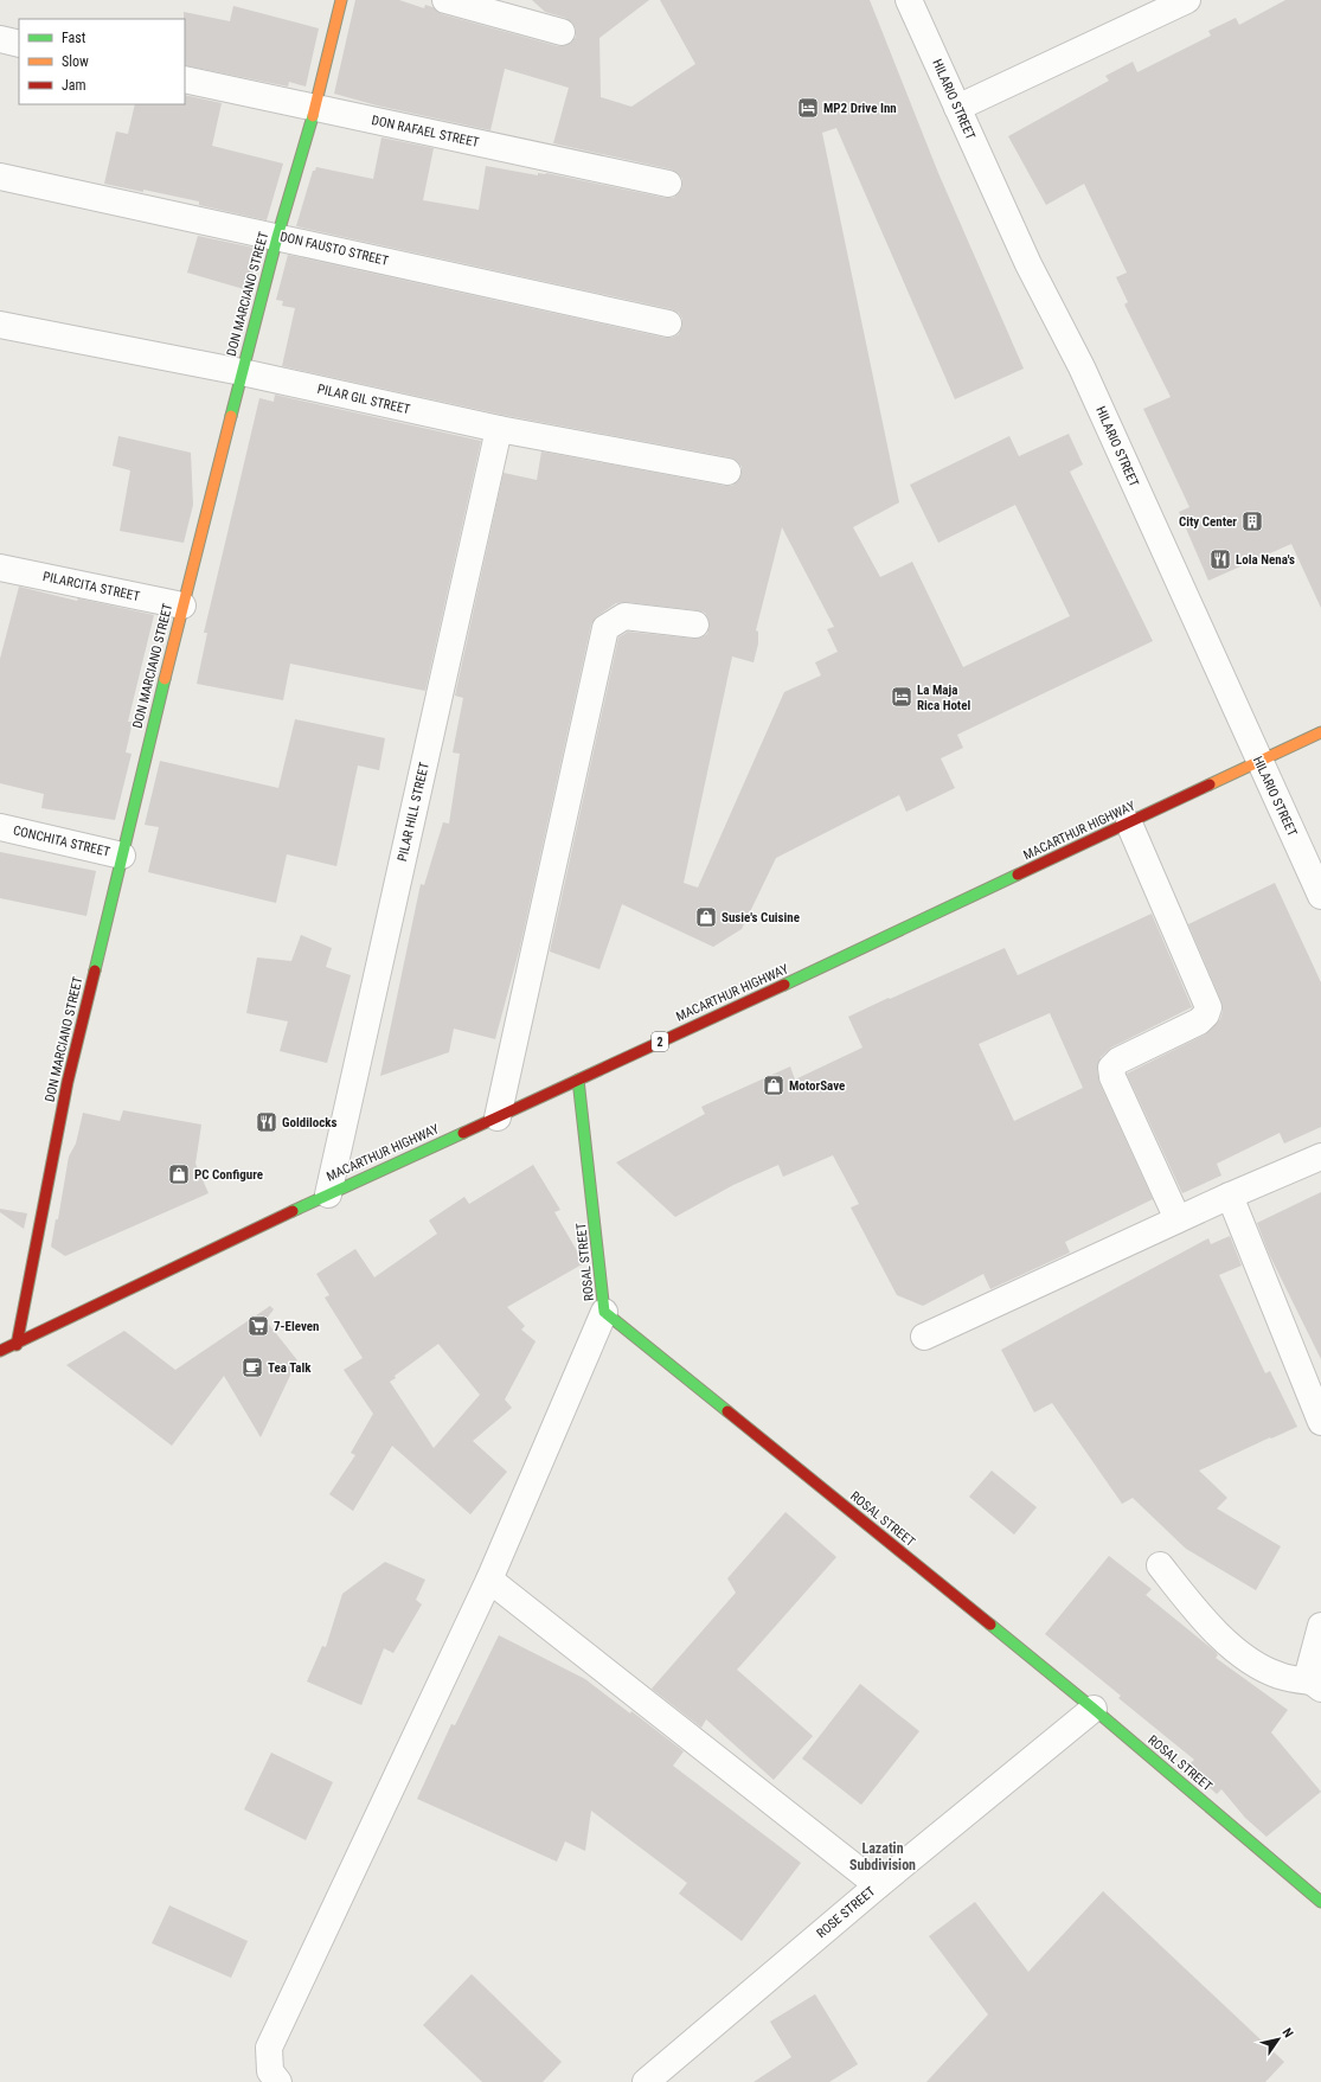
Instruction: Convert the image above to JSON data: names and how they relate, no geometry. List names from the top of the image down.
{
  "streets": {
    "main road": [
      "DON MARCIANO STREET",
      "MACARTHUR HIGHWAY",
      "2",
      "ROSAL STREET"
    ],
    "street": [
      "HILARIO STREET",
      "DON RAFAEL STREET",
      "DON FAUSTO STREET",
      "PILAR GIL STREET",
      "PILARCITA STREET",
      "PILAR HILL STREET",
      "CONCHITA STREET",
      "ROSE STREET"
    ]
  },
  "crossings": [
    ["HILARIO STREET", "MACARTHUR HIGHWAY"],
    ["DON RAFAEL STREET", "DON MARCIANO STREET"],
    ["DON FAUSTO STREET", "DON MARCIANO STREET"],
    ["DON MARCIANO STREET", "PILAR GIL STREET"],
    ["DON MARCIANO STREET", "PILARCITA STREET"],
    ["DON MARCIANO STREET", "MACARTHUR HIGHWAY"],
    ["DON MARCIANO STREET", "CONCHITA STREET"],
    ["PILAR GIL STREET", "PILAR HILL STREET"],
    ["PILAR HILL STREET", "MACARTHUR HIGHWAY"],
    ["MACARTHUR HIGHWAY", "ROSAL STREET"],
    ["ROSAL STREET", "ROSE STREET"]
  ],
  "districts": ["Lazatin Subdivision"],
  "places": {
    "hotel": ["MP2 Drive Inn", "La Maja Rica Hotel"],
    "building": ["City Center"],
    "restaurant": ["Lola Nena's", "Goldilocks"],
    "shop": ["Susie's Cuisine", "MotorSave", "PC Configure"],
    "supermarket": ["7-Eleven"],
    "cafe": ["Tea Talk"]
  },
  "legend": ["Fast", "Slow", "Jam"],
  "north": "top right"
}
